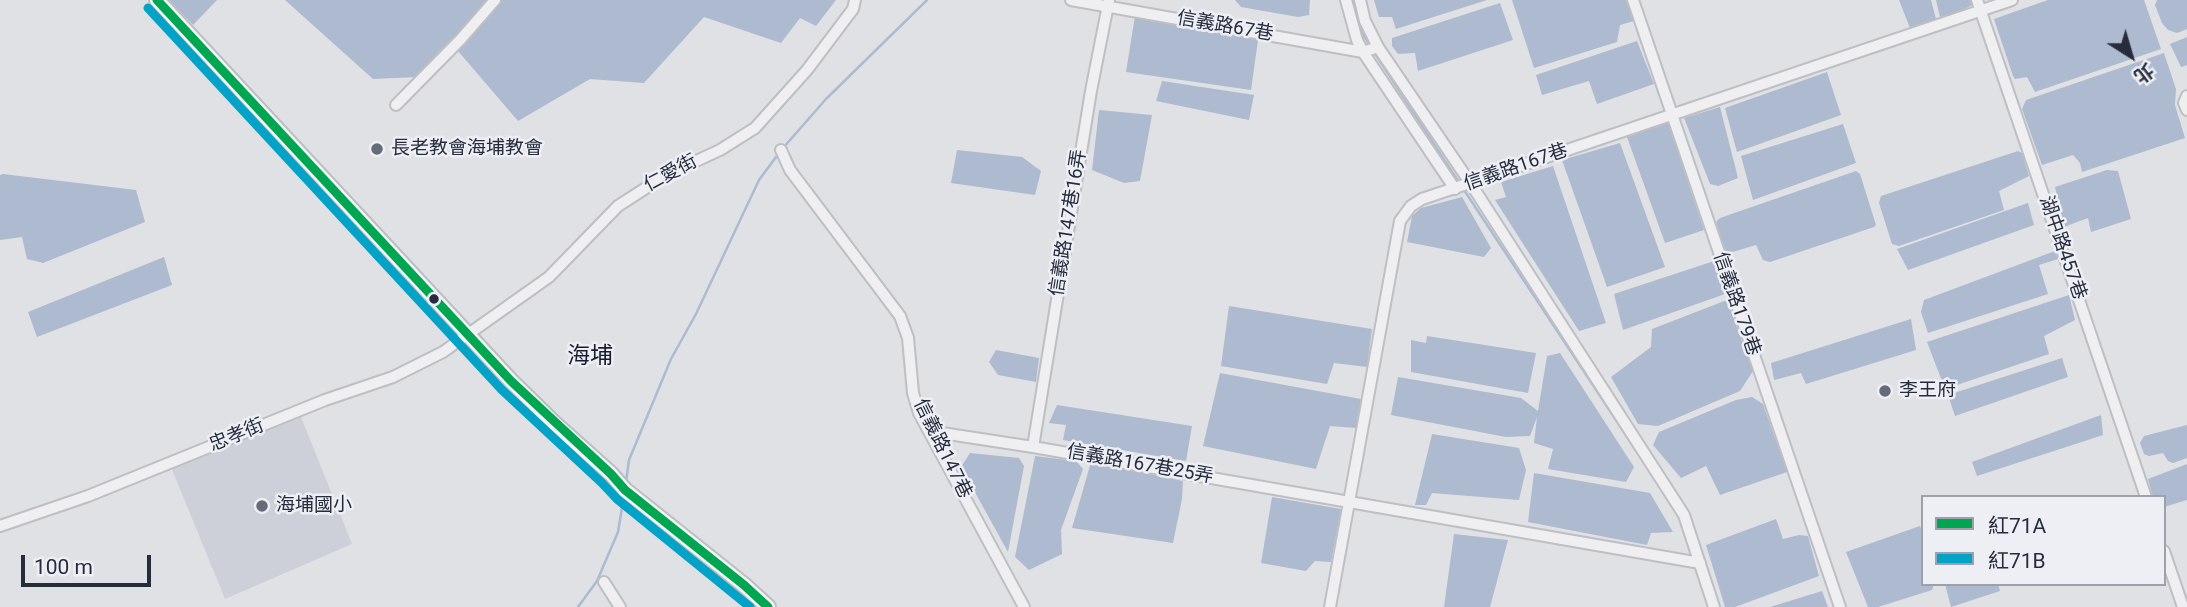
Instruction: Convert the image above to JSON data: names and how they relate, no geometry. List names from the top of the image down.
{
  "streets": {
    "street": [
      "信義路67巷",
      "信義路167巷",
      "仁愛街",
      "信義路147巷16弄",
      "湖中路457巷",
      "信義路179巷",
      "忠孝街",
      "信義路147巷",
      "信義路167巷25弄"
    ]
  },
  "crossings": [
    ["信義路67巷", "信義路147巷16弄"],
    ["信義路167巷", "湖中路457巷"],
    ["信義路167巷", "信義路179巷"],
    ["信義路167巷", "信義路167巷25弄"],
    ["仁愛街", "忠孝街"],
    ["信義路147巷16弄", "信義路167巷25弄"],
    ["信義路147巷", "信義路167巷25弄"]
  ],
  "districts": ["海埔"],
  "places": ["長老教會海埔教會", "李王府", "海埔國小"],
  "lines": ["transit line 紅71A", "transit line 紅71B"],
  "legend": ["紅71A", "紅71B"],
  "scale_bar": "100 m",
  "north": "bottom right"
}
